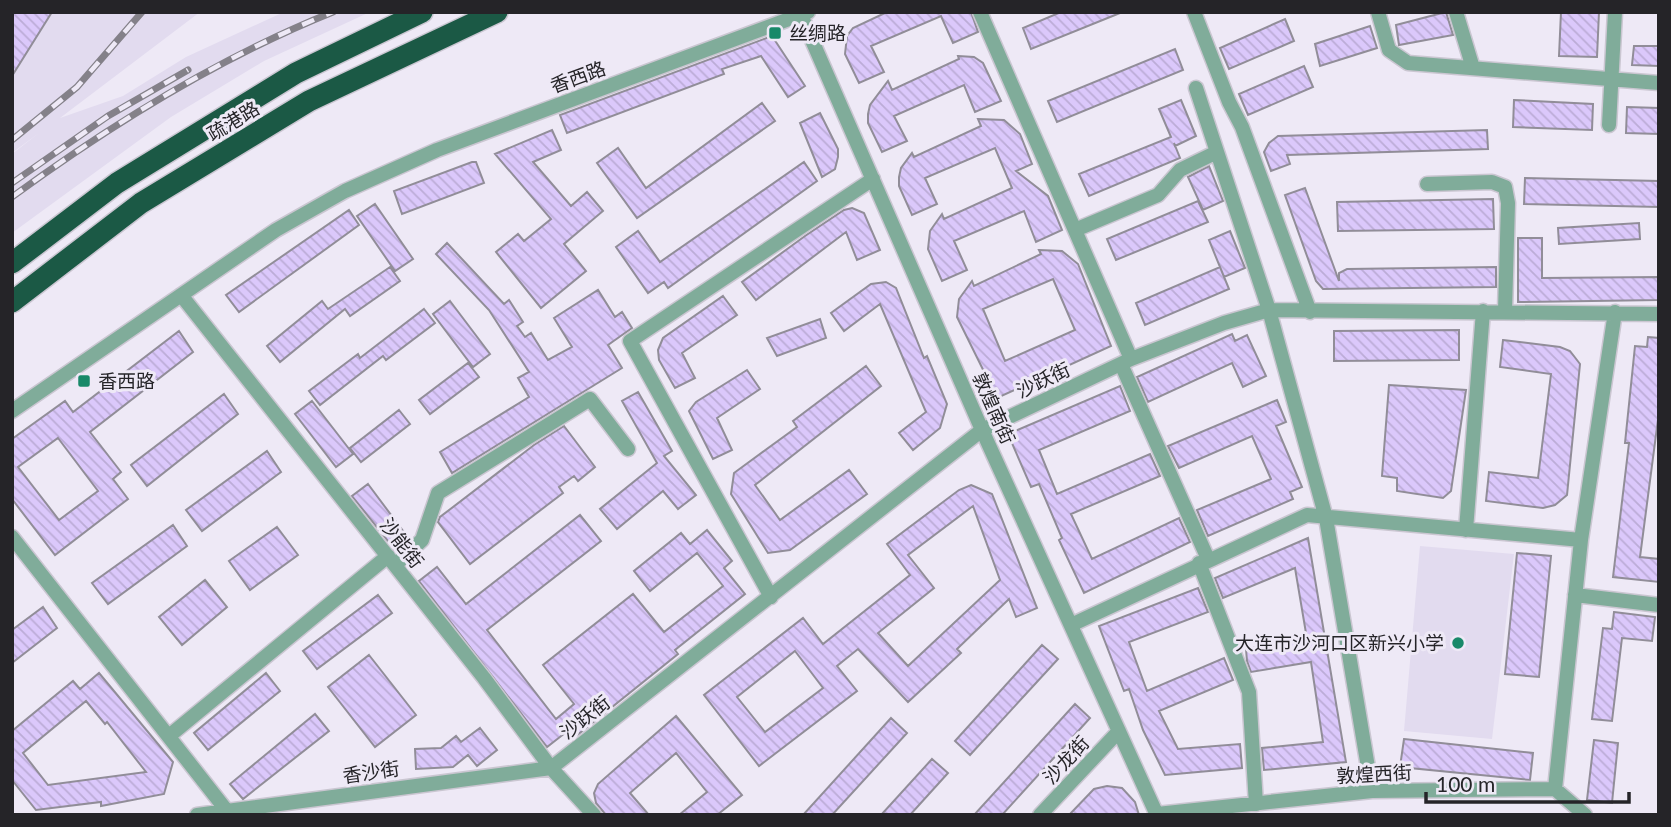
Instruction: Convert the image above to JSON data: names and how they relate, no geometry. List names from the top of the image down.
{
  "streets": {
    "highway": ["疏港路"],
    "street": [
      "香西路",
      "沙跃街",
      "敦煌南街",
      "沙能街",
      "沙龙街",
      "香沙街",
      "敦煌西街"
    ]
  },
  "crossings": [
    ["香西路", "敦煌南街"],
    ["香西路", "沙能街"],
    ["沙跃街", "敦煌南街"],
    ["沙跃街", "沙能街"],
    ["沙跃街", "香沙街"],
    ["敦煌南街", "沙龙街"],
    ["敦煌南街", "敦煌西街"],
    ["沙能街", "香沙街"]
  ],
  "places": {
    "transit": ["丝绸路", "香西路"],
    "other": ["大连市沙河口区新兴小学"]
  },
  "scale_bar": "100 m"
}
